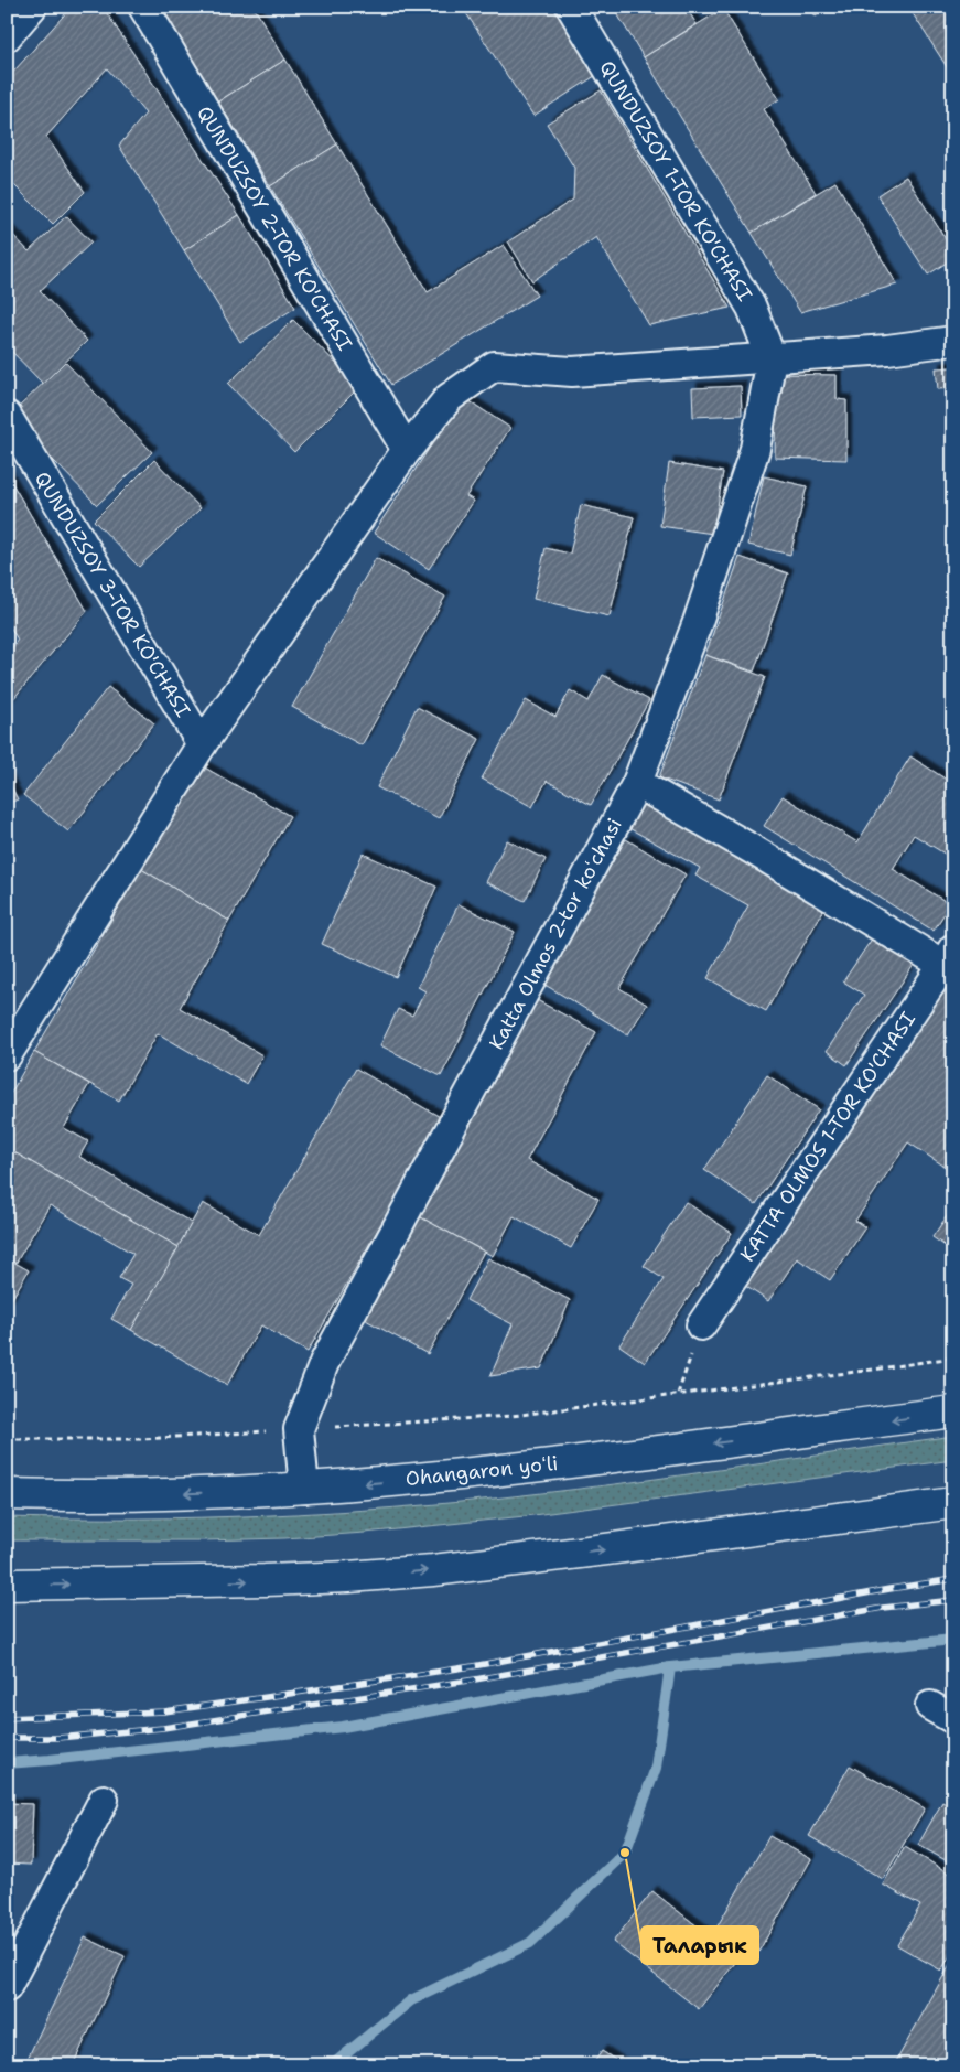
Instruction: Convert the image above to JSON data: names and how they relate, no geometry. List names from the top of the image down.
{
  "streets": {
    "highway": ["Ohangaron yoʻli"],
    "street": [
      "QUNDUZSOY 1-TOR KO'CHASI",
      "QUNDUZSOY 2-TOR KO'CHASI",
      "QUNDUZSOY 3-TOR KO'CHASI",
      "Katta Olmos 2-tor koʻchasi",
      "KATTA OLMOS 1-TOR KO'CHASI"
    ]
  },
  "crossings": [
    ["QUNDUZSOY 1-TOR KO'CHASI", "Katta Olmos 2-tor koʻchasi"],
    ["Katta Olmos 2-tor koʻchasi", "Ohangaron yoʻli"]
  ],
  "places": ["Таларык"]
}
